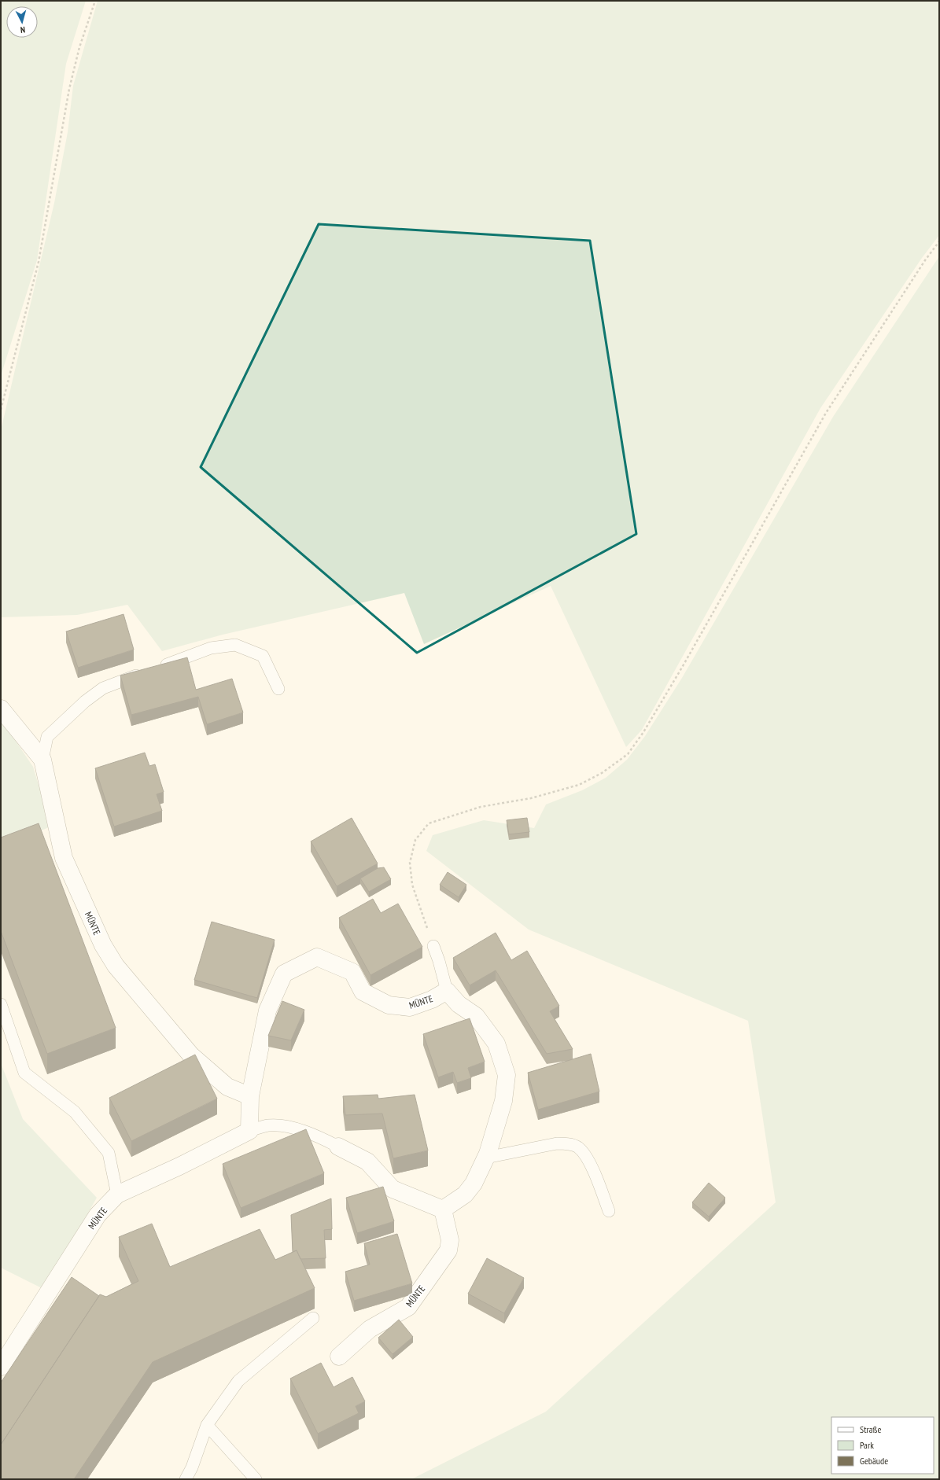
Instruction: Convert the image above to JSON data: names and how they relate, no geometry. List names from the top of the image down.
{
  "streets": {
    "street": ["MÜNTE"]
  },
  "legend": ["Straße", "Park", "Gebäude"],
  "north": "bottom"
}
